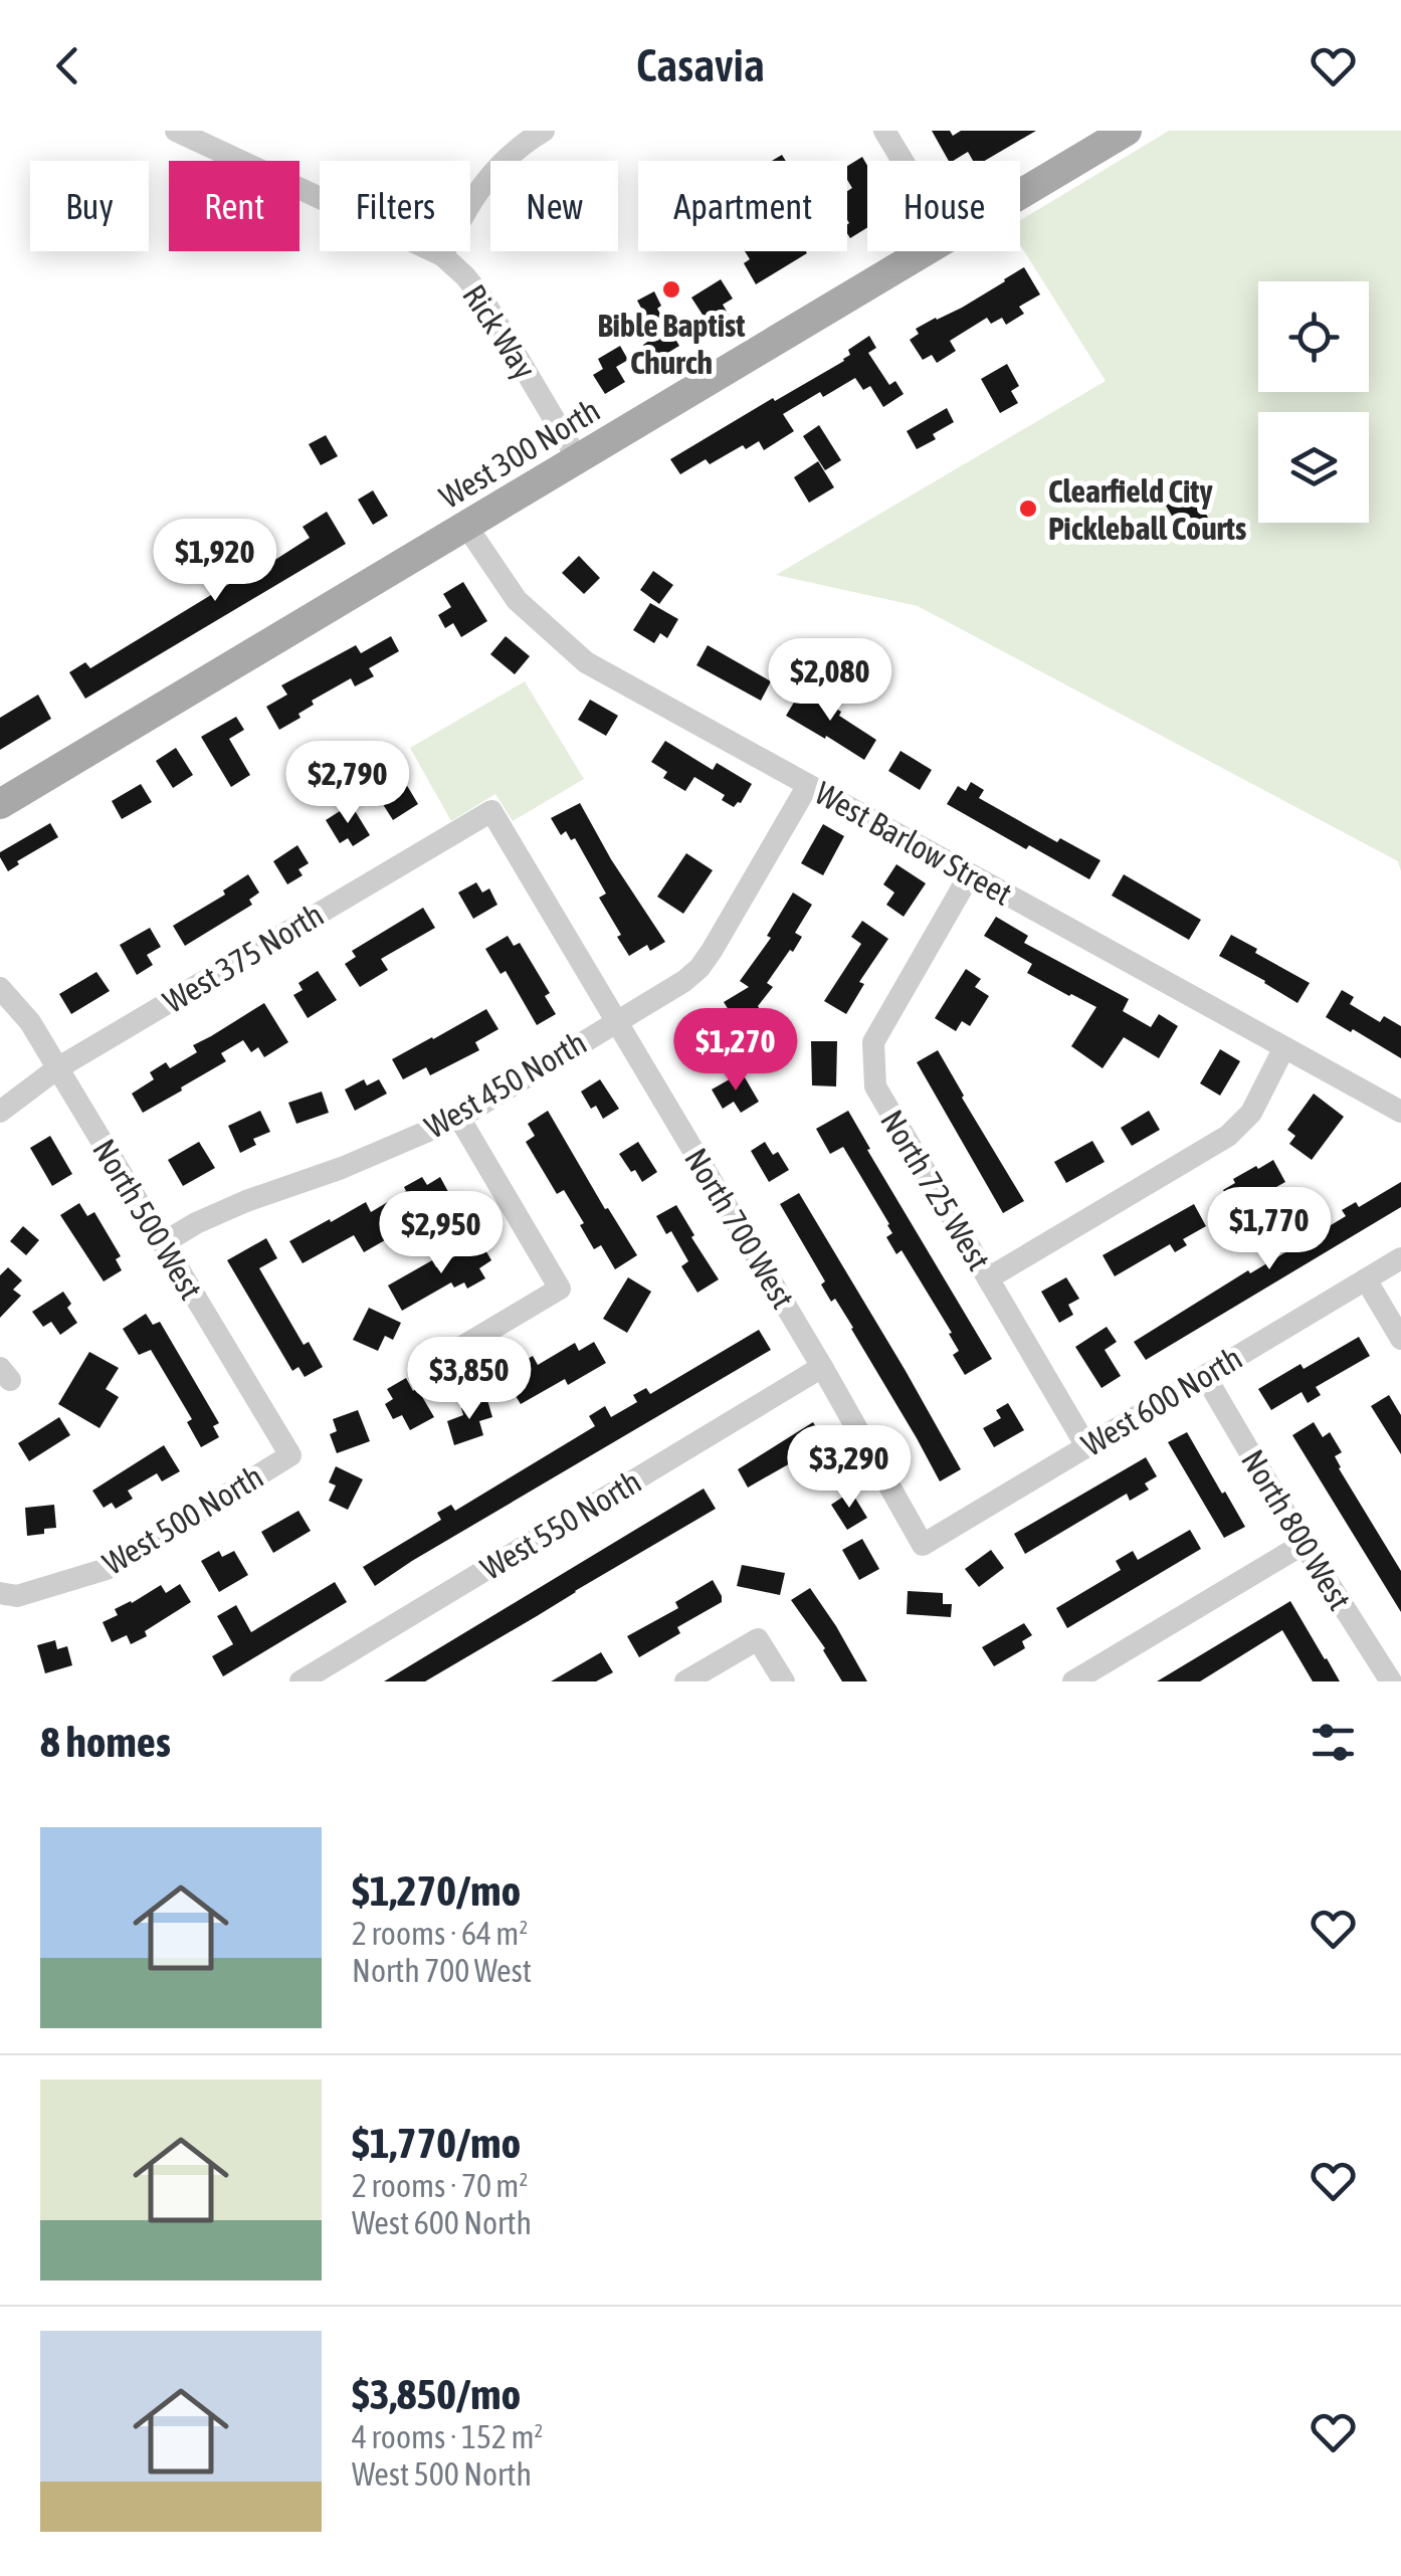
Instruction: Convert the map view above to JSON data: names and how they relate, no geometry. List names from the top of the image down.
{
  "streets": {
    "main road": ["West 300 North"],
    "street": [
      "Rick Way",
      "West Barlow Street",
      "West 375 North",
      "West 450 North",
      "North 725 West",
      "North 500 West",
      "North 700 West",
      "West 600 North",
      "West 500 North",
      "West 550 North",
      "North 800 West"
    ]
  },
  "crossings": [
    ["Rick Way", "West 300 North"],
    ["West 300 North", "West Barlow Street"],
    ["West Barlow Street", "West 450 North"],
    ["West Barlow Street", "North 725 West"],
    ["West 375 North", "North 500 West"],
    ["West 375 North", "North 700 West"],
    ["West 450 North", "North 500 West"],
    ["West 450 North", "North 700 West"],
    ["North 725 West", "West 600 North"],
    ["North 500 West", "West 500 North"],
    ["North 700 West", "West 600 North"],
    ["North 700 West", "West 550 North"],
    ["West 600 North", "North 800 West"]
  ],
  "places": ["Bible Baptist Church", "Clearfield City Pickleball Courts"],
  "page": {
    "header": "Casavia",
    "chip": [
      "Buy",
      "Rent",
      "Filters",
      "New",
      "Apartment",
      "House"
    ],
    "price": [
      "$1,920",
      "$2,080",
      "$2,790",
      "$1,270",
      "$1,770",
      "$2,950",
      "$3,850",
      "$3,290"
    ],
    "heading": "8 homes",
    "list": [
      {
        "name": "$1,270/mo",
        "note": "2 rooms · 64 m² · North 700 West"
      },
      {
        "name": "$1,770/mo",
        "note": "2 rooms · 70 m² · West 600 North"
      },
      {
        "name": "$3,850/mo",
        "note": "4 rooms · 152 m² · West 500 North"
      }
    ]
  }
}
